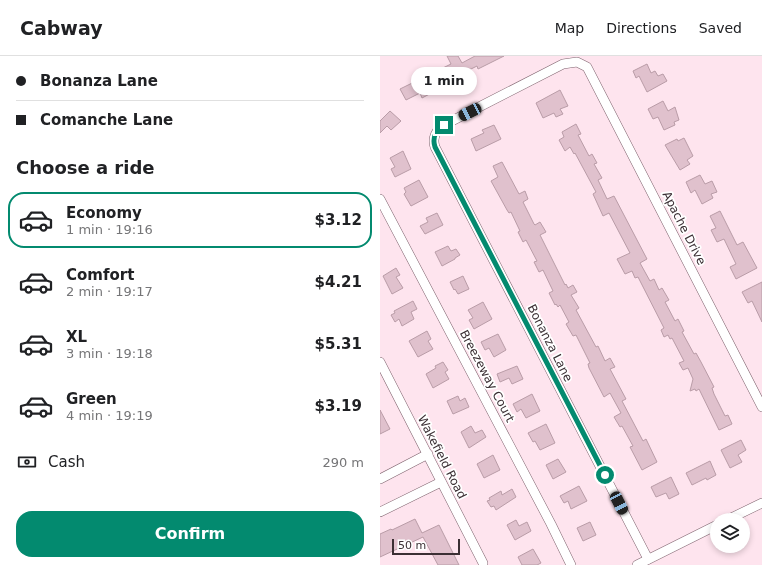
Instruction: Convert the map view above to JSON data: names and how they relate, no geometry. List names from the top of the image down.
{
  "streets": {
    "street": [
      "Apache Drive",
      "Bonanza Lane",
      "Breezeway Court",
      "Wakefield Road"
    ]
  },
  "crossings": [
    ["Apache Drive", "Bonanza Lane"]
  ],
  "scale_bar": "50 m",
  "page": {
    "header": "Cabway",
    "nav": ["Map", "Directions", "Saved"],
    "banner": ["Bonanza Lane", "Comanche Lane"],
    "bubble": "1 min",
    "heading": "Choose a ride",
    "list": [
      {
        "name": "Economy",
        "note": "1 min · 19:16",
        "value": "$3.12"
      },
      {
        "name": "Comfort",
        "note": "2 min · 19:17",
        "value": "$4.21"
      },
      {
        "name": "XL",
        "note": "3 min · 19:18",
        "value": "$5.31"
      },
      {
        "name": "Green",
        "note": "4 min · 19:19",
        "value": "$3.19"
      }
    ],
    "pay": ["Cash", "290 m"],
    "buttons": "Confirm",
    "scale": "50 m"
  }
}
